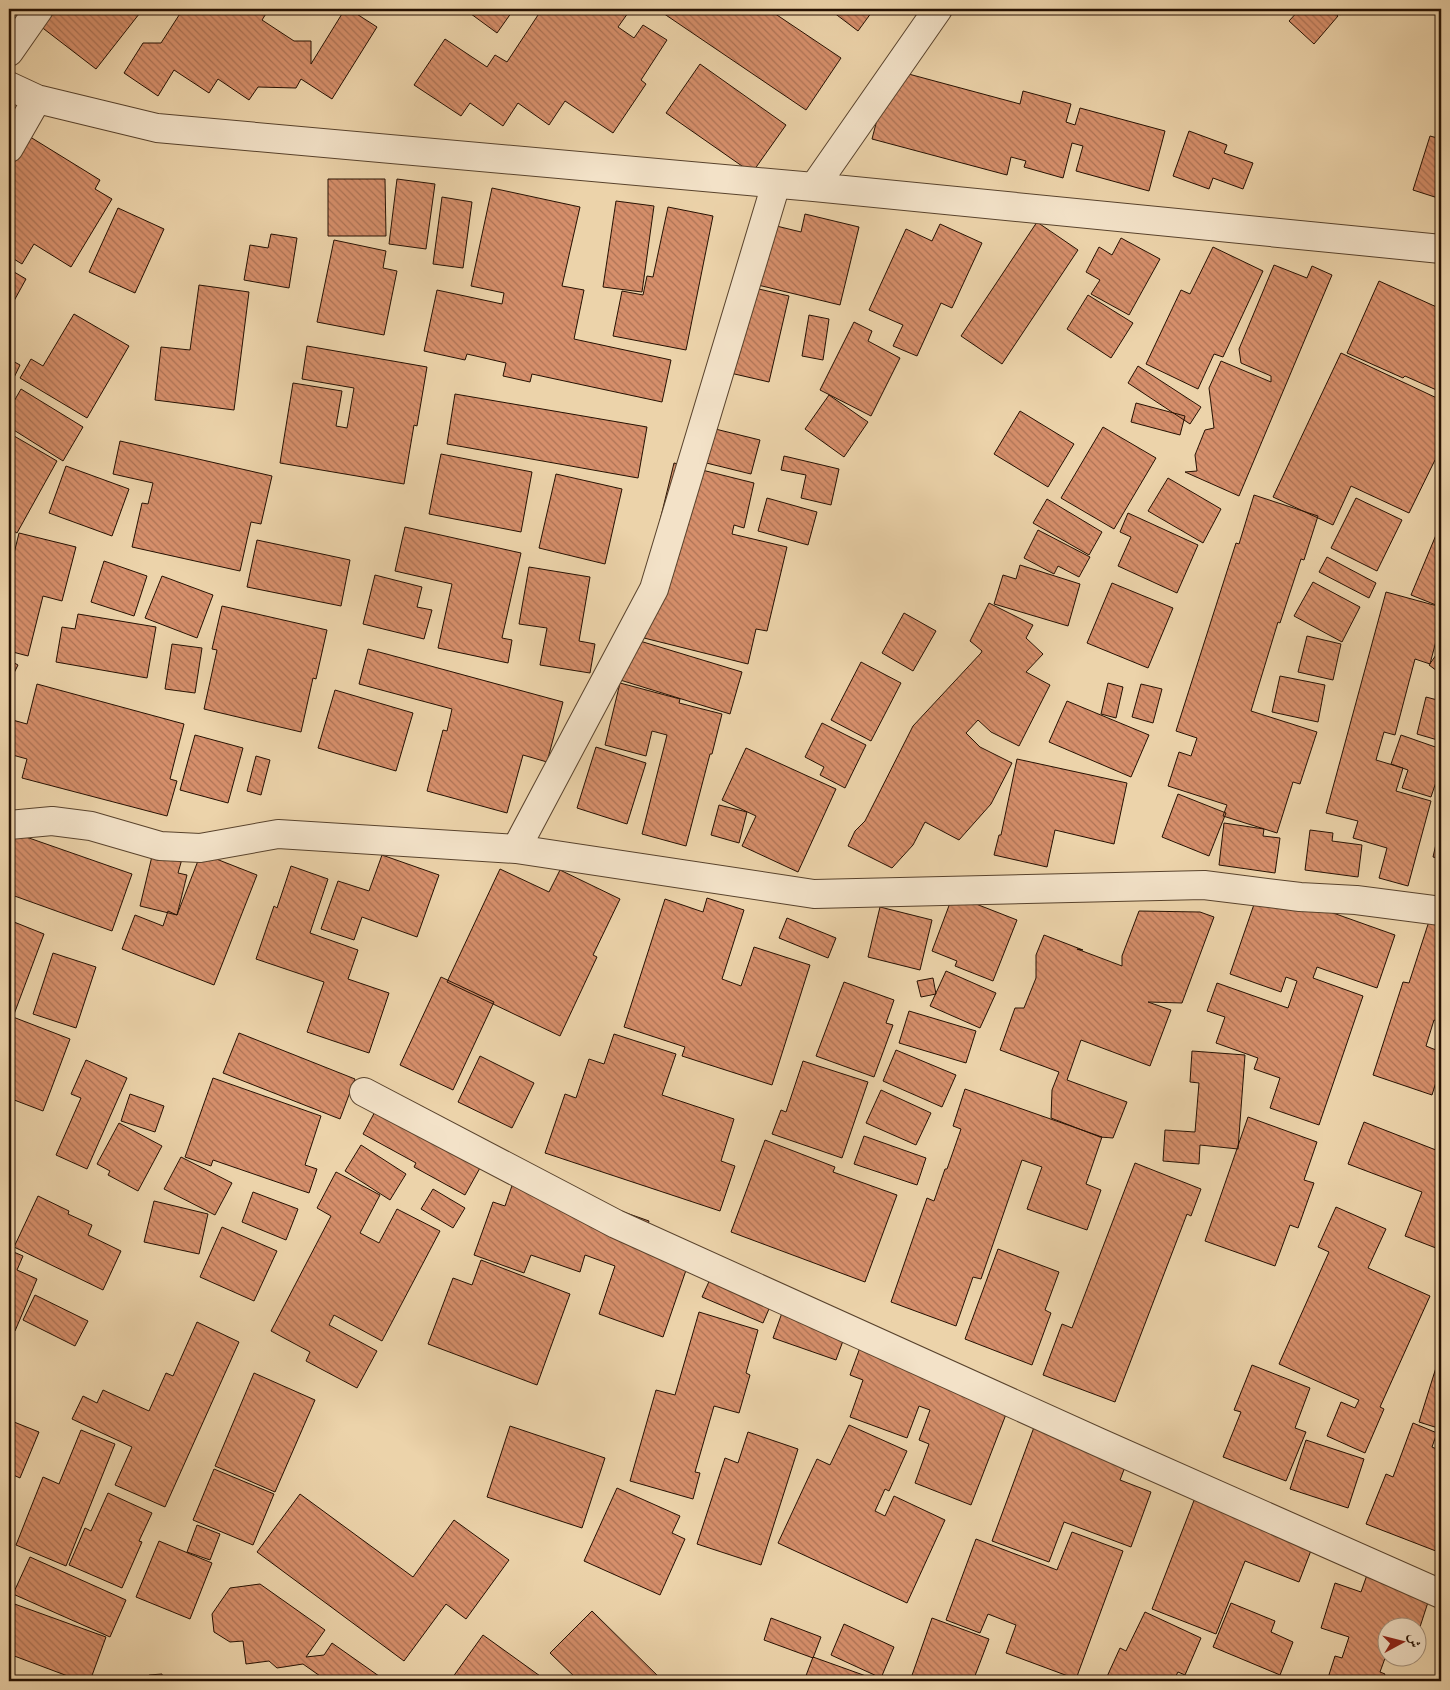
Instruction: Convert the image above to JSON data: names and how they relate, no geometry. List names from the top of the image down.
{
  "north": "right"
}
